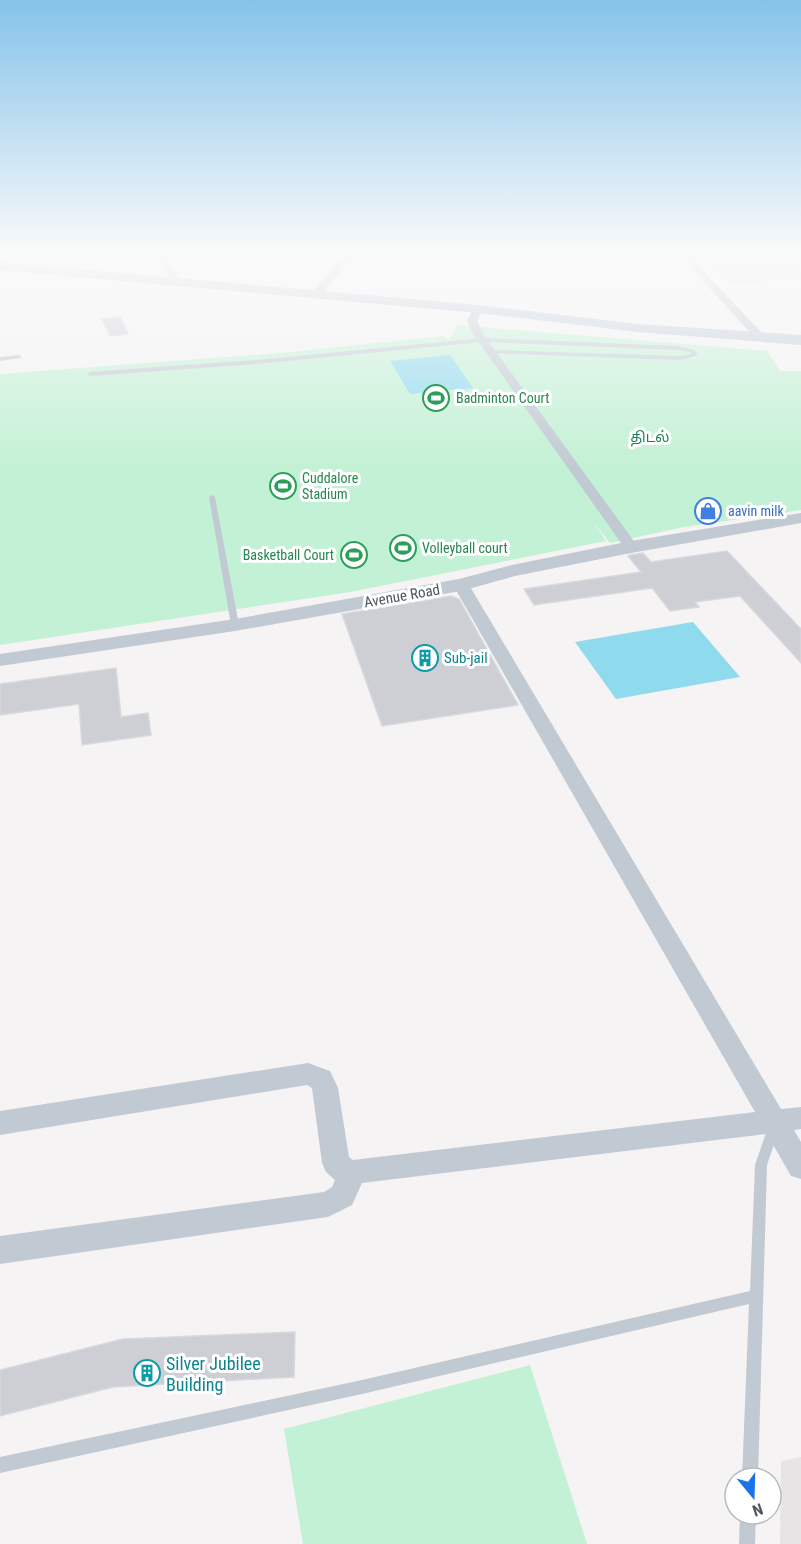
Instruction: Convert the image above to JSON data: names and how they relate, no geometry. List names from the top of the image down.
{
  "streets": {
    "street": ["Avenue Road"]
  },
  "parks": ["திடல்"],
  "places": {
    "sports": [
      "Badminton Court",
      "Cuddalore Stadium",
      "Volleyball court",
      "Basketball Court"
    ],
    "shop": ["aavin milk"],
    "building": ["Sub-jail", "Silver Jubilee Building"]
  },
  "north": "bottom"
}
